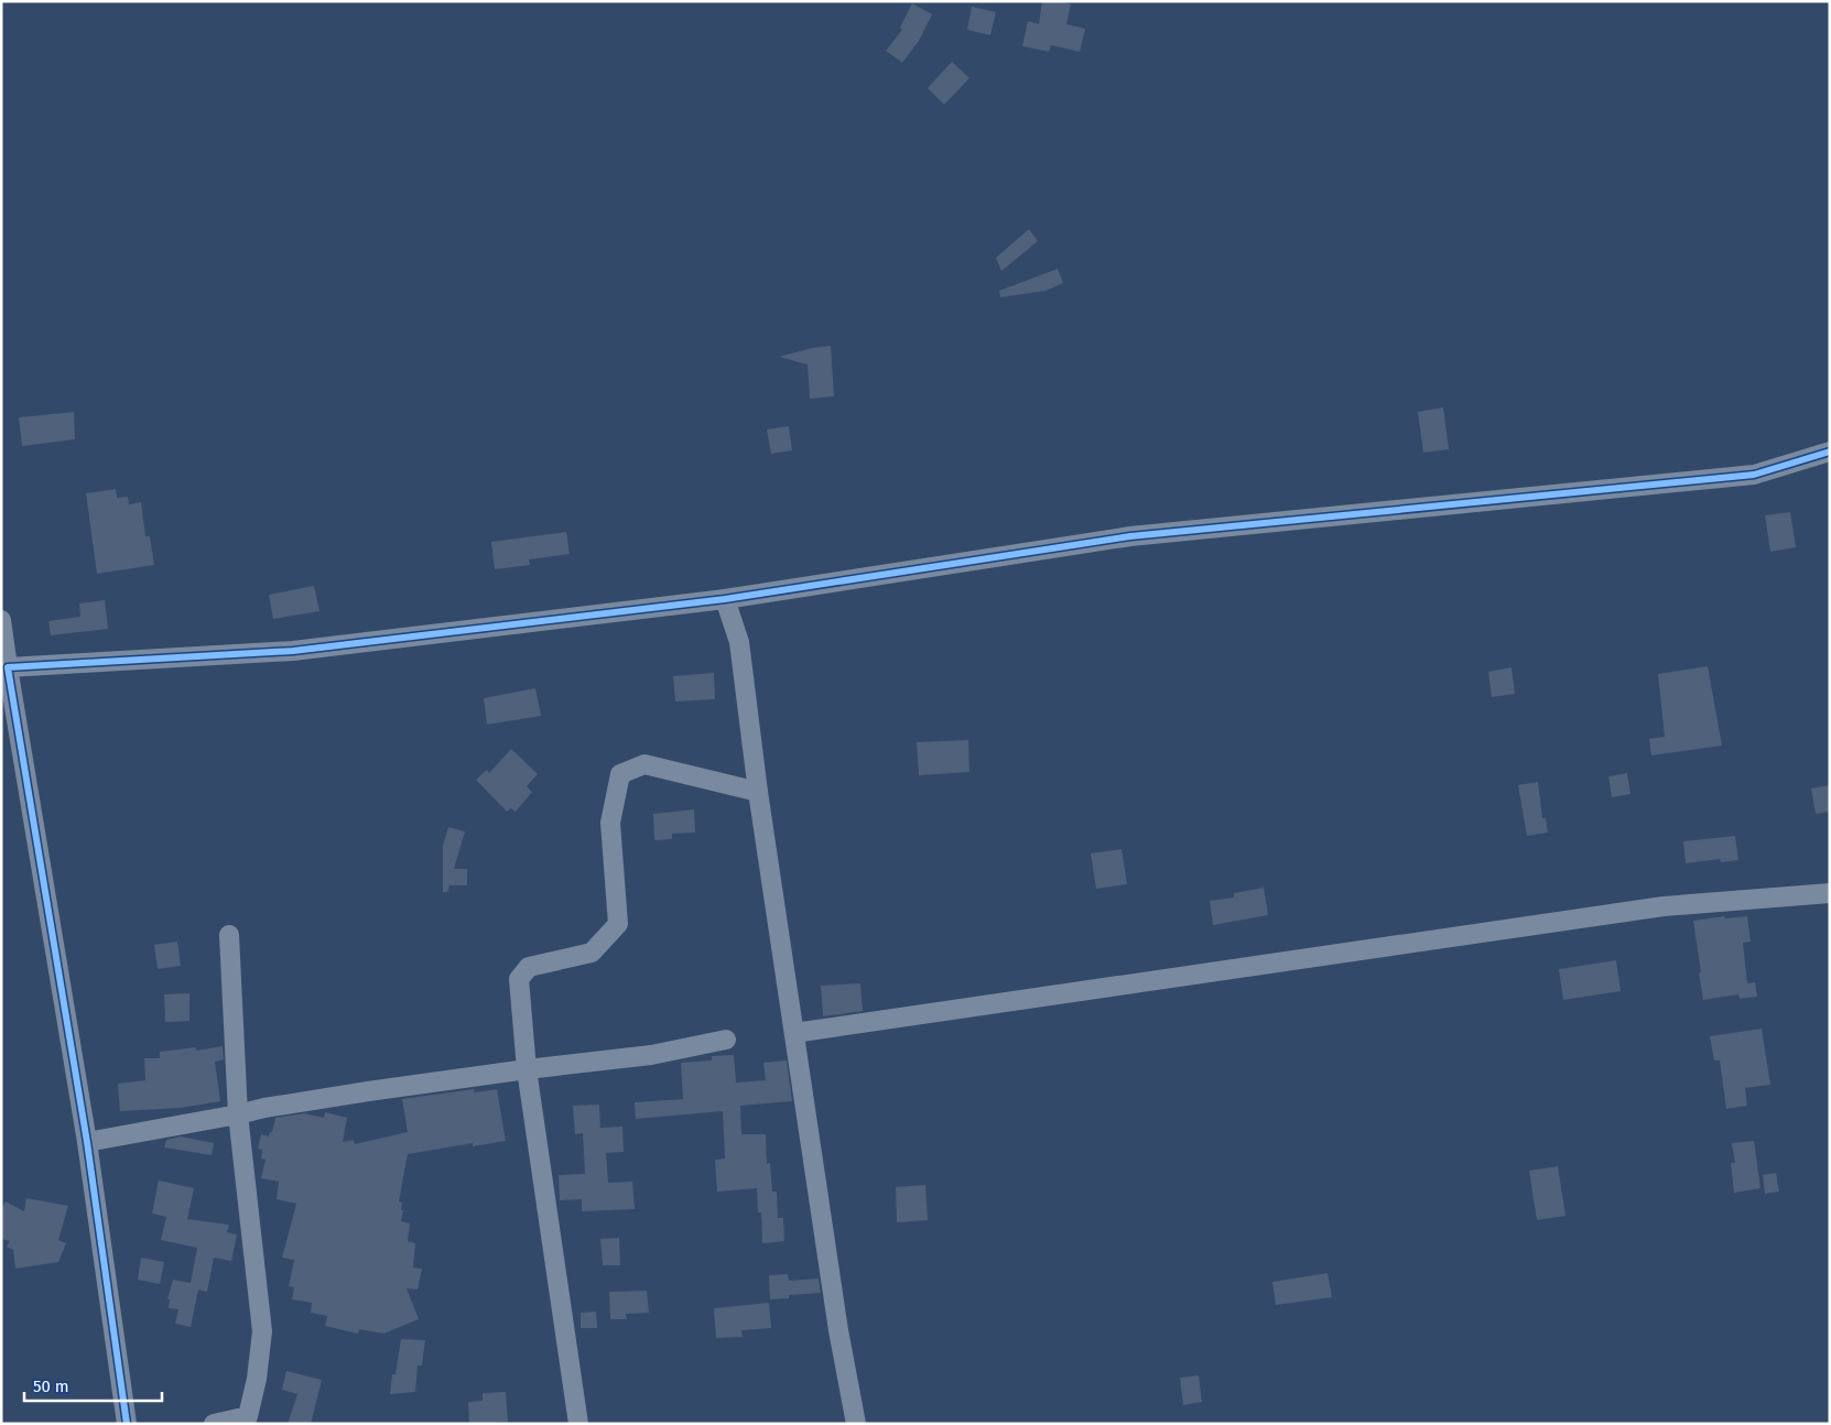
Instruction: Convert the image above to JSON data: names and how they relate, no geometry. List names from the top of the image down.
{
  "scale_bar": "50 m"
}
